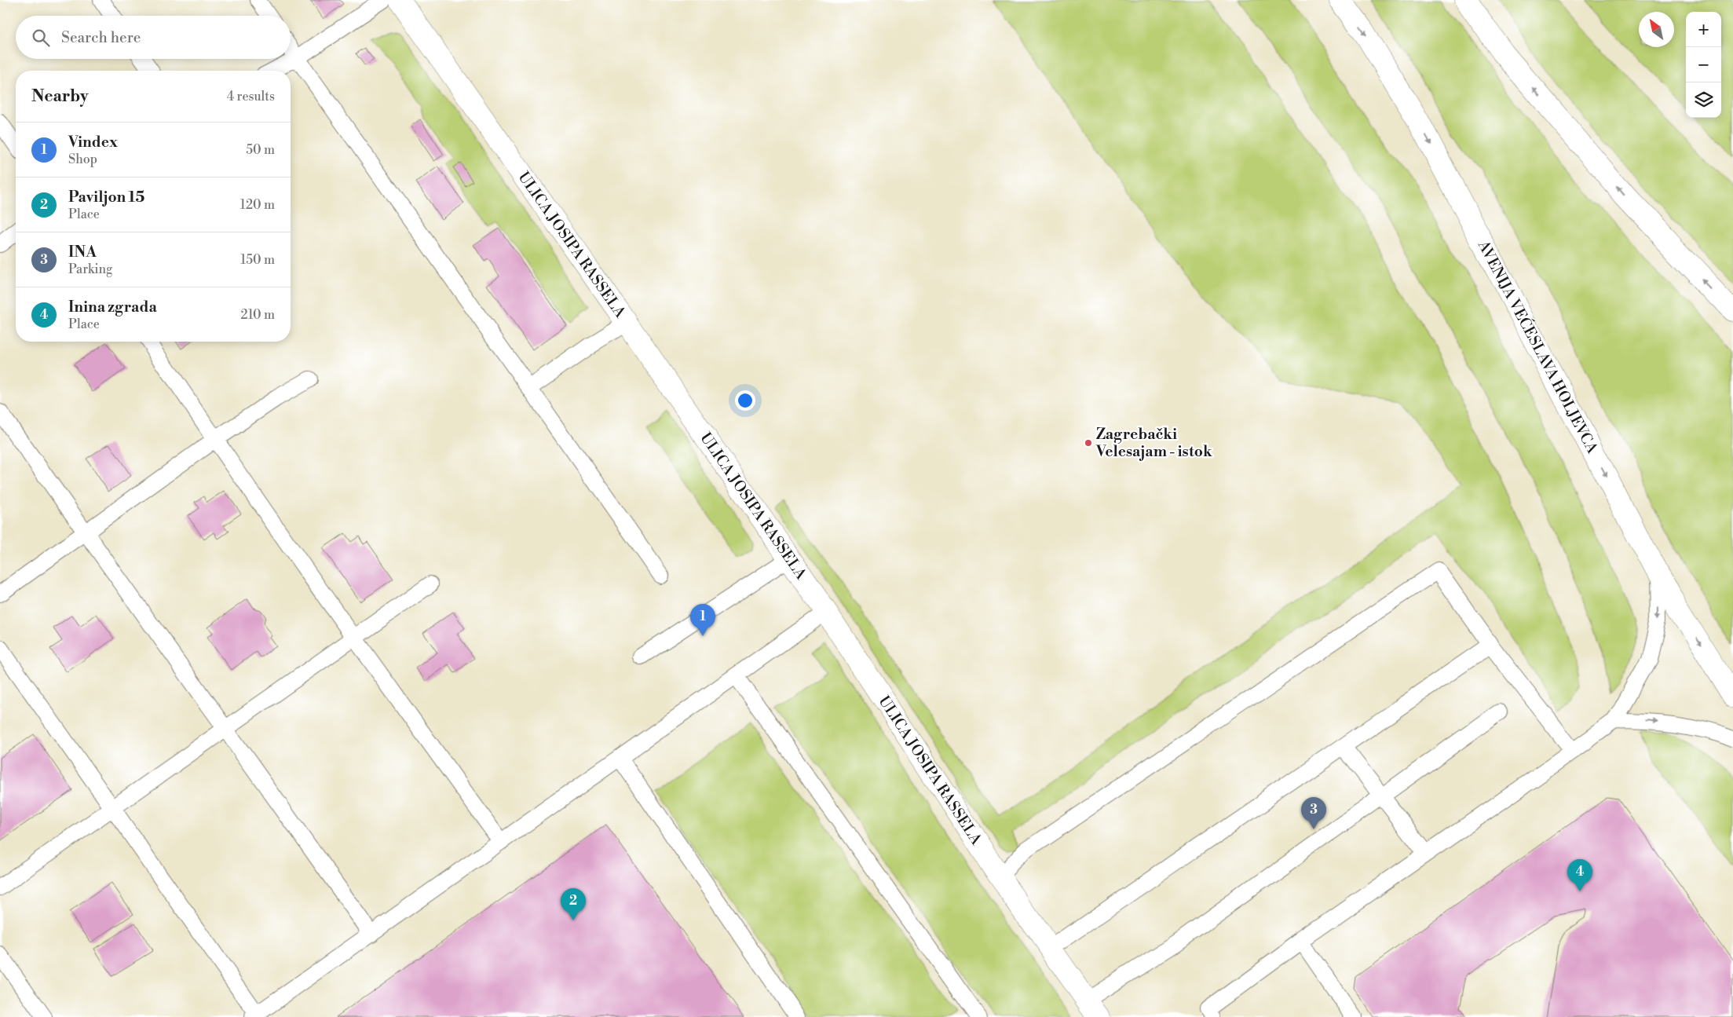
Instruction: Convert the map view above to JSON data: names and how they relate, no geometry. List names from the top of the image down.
{
  "streets": {
    "street": ["ULICA JOSIPA RASSELA", "AVENIJA VEĆESLAVA HOLJEVCA"]
  },
  "places": ["Zagrebački Velesajam - istok"],
  "north": "top left",
  "page": {
    "map_buttons": ["+", "−"],
    "search": "Search here",
    "heading": ["Nearby", "4 results"],
    "list": [
      {
        "mark": "1",
        "name": "Vindex",
        "note": "Shop",
        "value": "50 m"
      },
      {
        "mark": "2",
        "name": "Paviljon 15",
        "note": "Place",
        "value": "120 m"
      },
      {
        "mark": "3",
        "name": "INA",
        "note": "Parking",
        "value": "150 m"
      },
      {
        "mark": "4",
        "name": "Inina zgrada",
        "note": "Place",
        "value": "210 m"
      }
    ],
    "pins": [
      "1",
      "3",
      "4",
      "2"
    ]
  }
}
